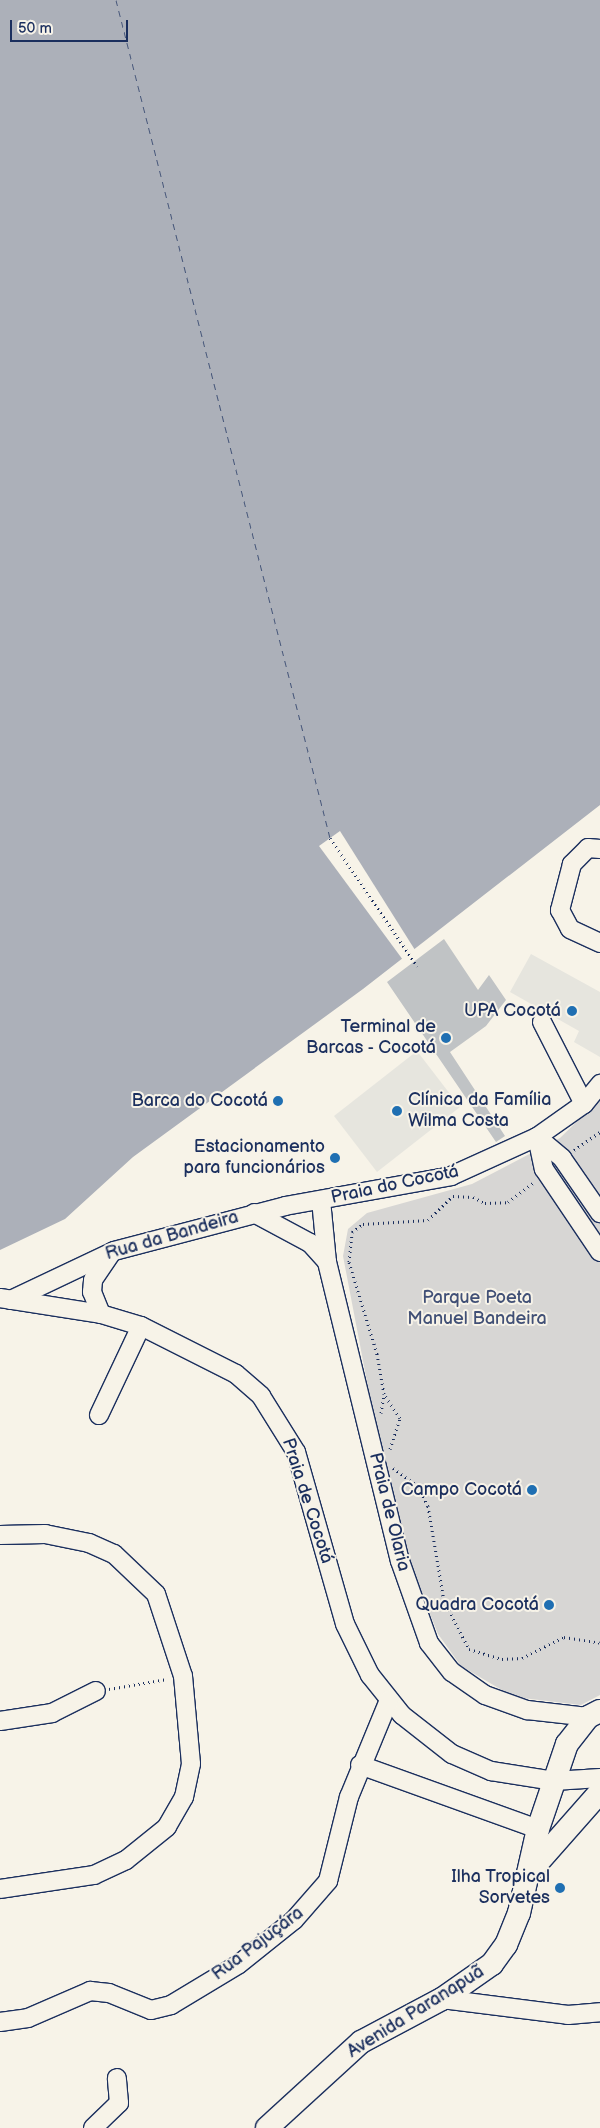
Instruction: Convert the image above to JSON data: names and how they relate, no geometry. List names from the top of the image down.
{
  "streets": {
    "main road": ["Avenida Paranapuã"],
    "street": [
      "Praia do Cocotá",
      "Rua da Bandeira",
      "Praia de Cocotá",
      "Praia de Olaria",
      "Rua Pajuçára"
    ]
  },
  "crossings": [
    ["Praia do Cocotá", "Rua da Bandeira"],
    ["Praia do Cocotá", "Praia de Olaria"],
    ["Rua da Bandeira", "Praia de Cocotá"],
    ["Rua da Bandeira", "Praia de Olaria"],
    ["Praia de Cocotá", "Rua Pajuçára"],
    ["Praia de Cocotá", "Avenida Paranapuã"],
    ["Praia de Olaria", "Avenida Paranapuã"]
  ],
  "parks": ["Parque Poeta Manuel Bandeira"],
  "places": [
    "UPA Cocotá",
    "Terminal de Barcas - Cocotá",
    "Barca do Cocotá",
    "Clínica da Família Wilma Costa",
    "Estacionamento para funcionários",
    "Campo Cocotá",
    "Quadra Cocotá",
    "Ilha Tropical Sorvetes"
  ],
  "scale_bar": "50 m"
}
